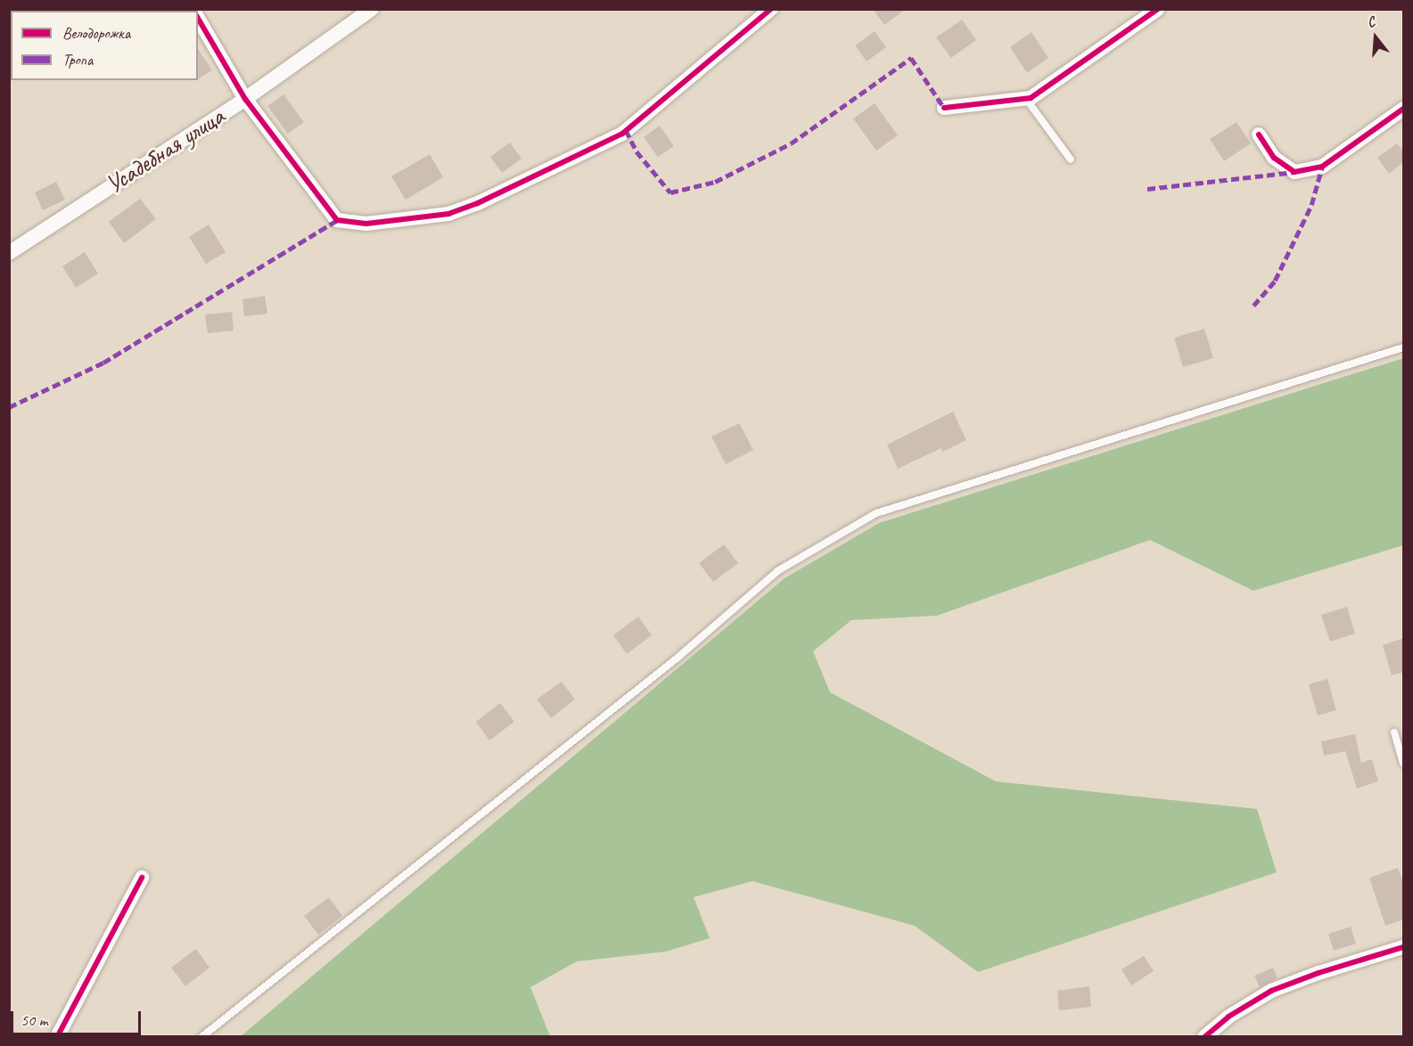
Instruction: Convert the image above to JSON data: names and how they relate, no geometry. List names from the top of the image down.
{
  "streets": {
    "street": ["Усадебная улица"]
  },
  "legend": ["Велодорожка", "Тропа"],
  "scale_bar": "50 m",
  "north": "top"
}
